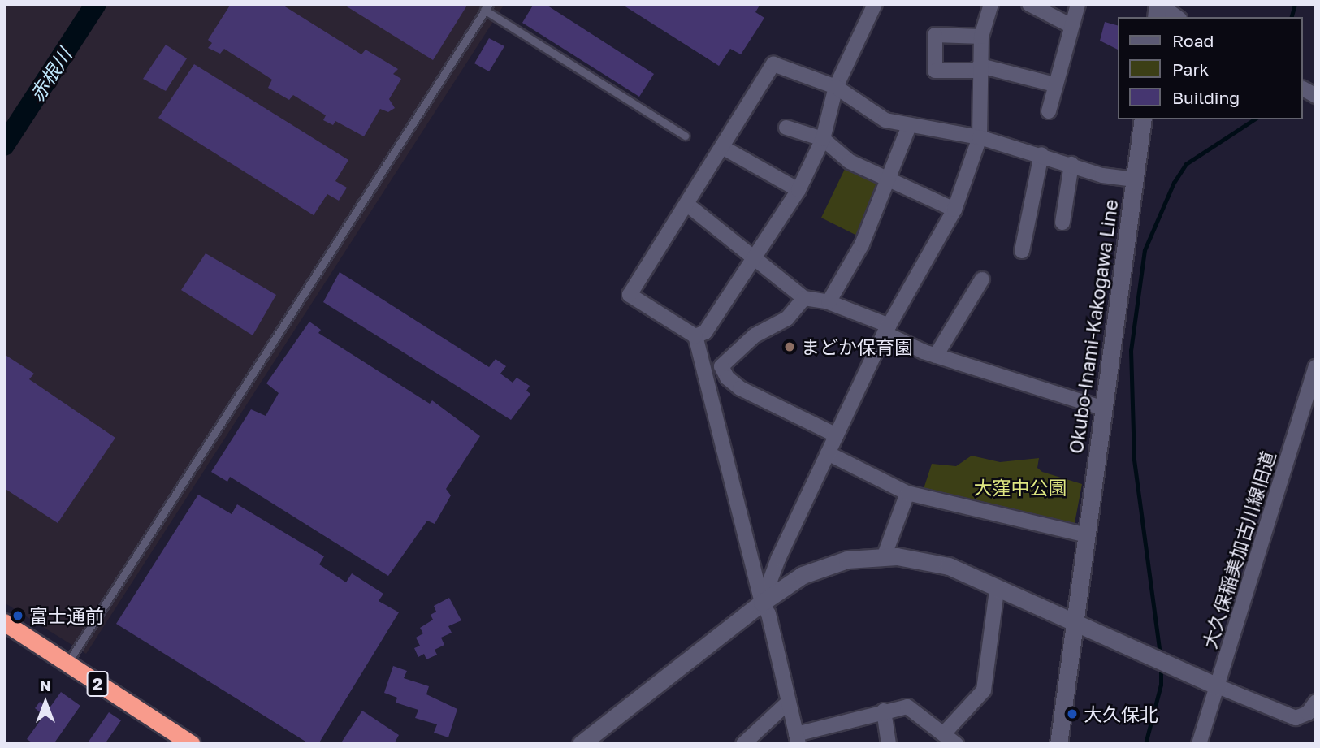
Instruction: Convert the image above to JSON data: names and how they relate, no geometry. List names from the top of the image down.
{
  "streets": {
    "highway": ["2"],
    "street": ["Okubo-Inami-Kakogawa Line", "大久保稲美加古川線旧道"]
  },
  "water": ["赤根川"],
  "parks": ["大窪中公園"],
  "places": ["まどか保育園", "富士通前", "大久保北"],
  "legend": ["Road", "Park", "Building"],
  "north": "top"
}
